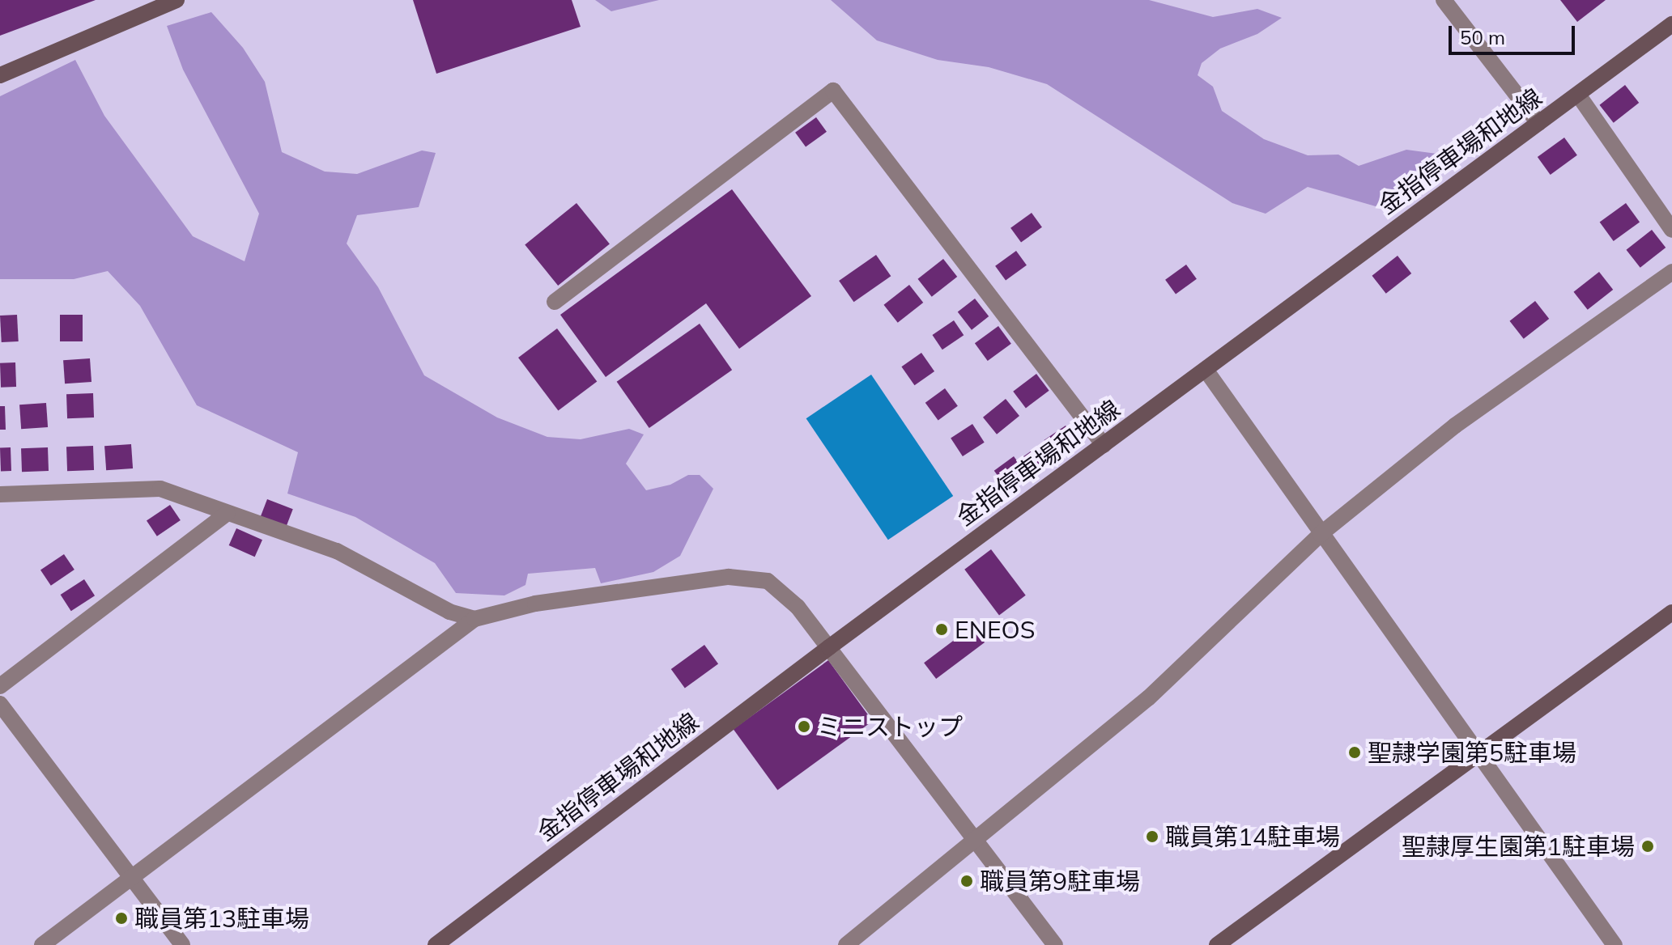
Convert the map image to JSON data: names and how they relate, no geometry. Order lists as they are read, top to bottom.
{
  "streets": {
    "main road": ["金指停車場和地線"]
  },
  "places": [
    "ENEOS",
    "ミニストップ",
    "聖隷学園第5駐車場",
    "職員第14駐車場",
    "聖隷厚生園第1駐車場",
    "職員第9駐車場",
    "職員第13駐車場"
  ],
  "scale_bar": "50 m"
}
